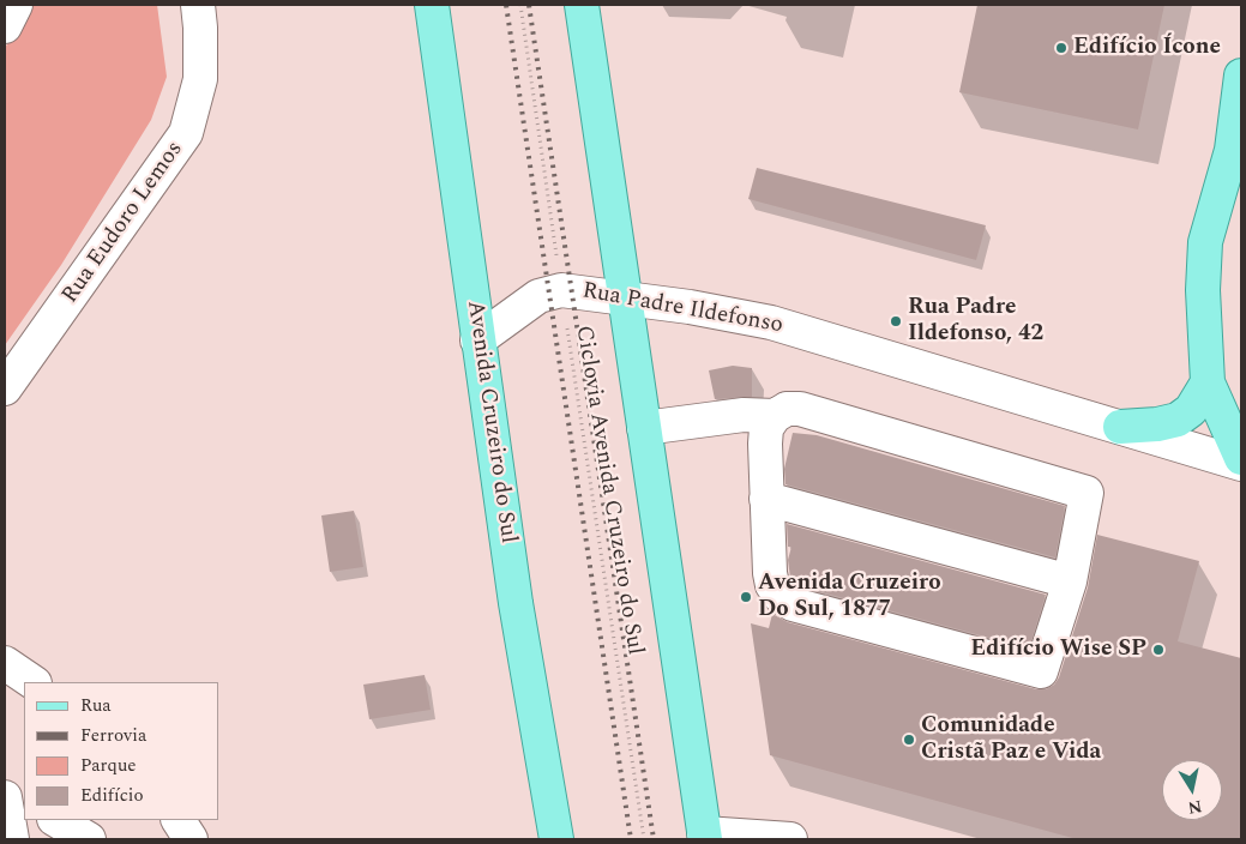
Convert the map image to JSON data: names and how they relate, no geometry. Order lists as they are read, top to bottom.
{
  "streets": {
    "main road": ["Avenida Cruzeiro do Sul"],
    "street": ["Rua Eudoro Lemos", "Rua Padre Ildefonso"],
    "path": ["Ciclovia Avenida Cruzeiro do Sul"]
  },
  "crossings": [
    ["Rua Padre Ildefonso", "Avenida Cruzeiro do Sul"],
    ["Rua Padre Ildefonso", "Ciclovia Avenida Cruzeiro do Sul"]
  ],
  "places": [
    "Edifício Ícone",
    "Rua Padre Ildefonso, 42",
    "Avenida Cruzeiro Do Sul, 1877",
    "Edifício Wise SP",
    "Comunidade Cristã Paz e Vida"
  ],
  "legend": [
    "Rua",
    "Ferrovia",
    "Parque",
    "Edifício"
  ],
  "north": "bottom"
}
